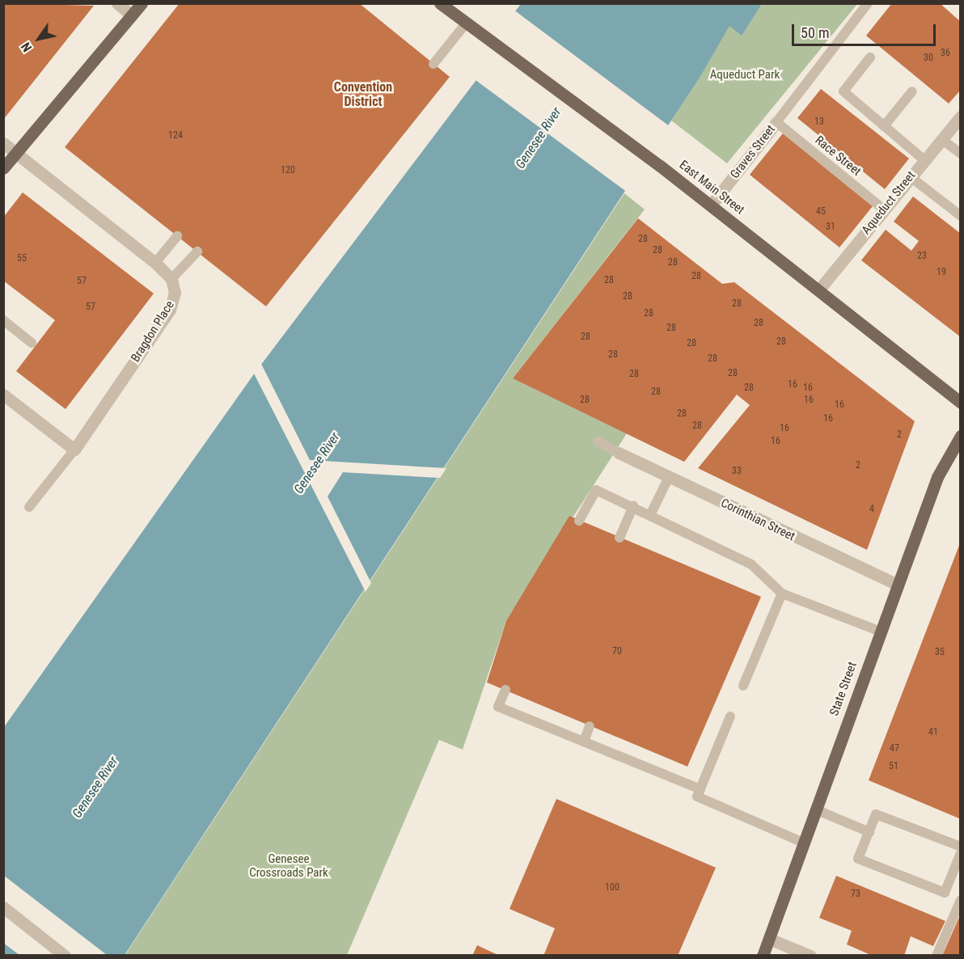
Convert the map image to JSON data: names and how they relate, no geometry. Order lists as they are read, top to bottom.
{
  "streets": {
    "main road": ["East Main Street", "State Street"],
    "street": [
      "Graves Street",
      "Aqueduct Street",
      "Bragdon Place",
      "Corinthian Street"
    ],
    "lane": ["Race Street"]
  },
  "crossings": [
    ["Graves Street", "Race Street"],
    ["Graves Street", "East Main Street"],
    ["Race Street", "Aqueduct Street"],
    ["East Main Street", "Aqueduct Street"],
    ["Corinthian Street", "State Street"]
  ],
  "districts": ["Convention District"],
  "water": ["Genesee River"],
  "parks": ["Aqueduct Park", "Genesee Crossroads Park"],
  "house_numbers": [
    "36",
    "30",
    "13",
    "124",
    "120",
    "45",
    "31",
    "28",
    "28",
    "23",
    "55",
    "28",
    "19",
    "28",
    "28",
    "57",
    "28",
    "28",
    "57",
    "28",
    "28",
    "28",
    "28",
    "28",
    "28",
    "28",
    "28",
    "28",
    "28",
    "16",
    "28",
    "16",
    "28",
    "28",
    "16",
    "16",
    "28",
    "16",
    "28",
    "16",
    "2",
    "16",
    "2",
    "33",
    "4",
    "70",
    "35",
    "41",
    "47",
    "51",
    "100",
    "73"
  ],
  "scale_bar": "50 m",
  "north": "bottom left"
}
